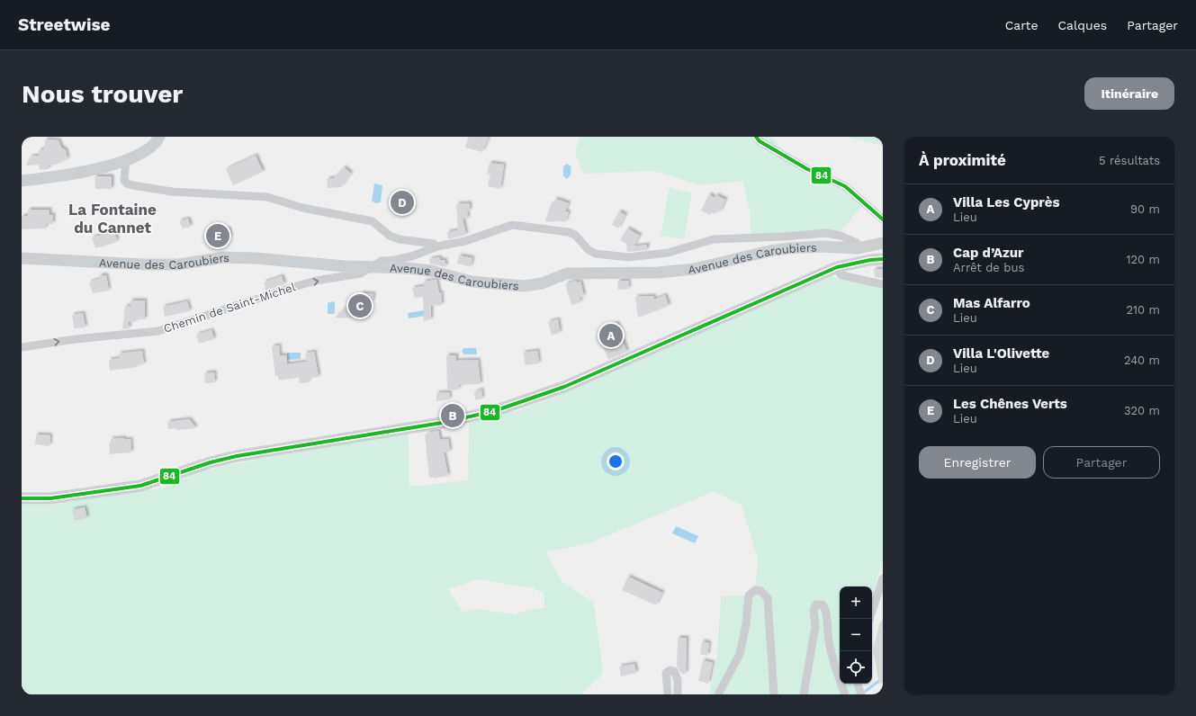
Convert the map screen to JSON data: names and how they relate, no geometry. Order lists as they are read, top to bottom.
{
  "streets": {
    "street": ["Avenue des Caroubiers", "Chemin de Saint-Michel"]
  },
  "crossings": [
    ["Avenue des Caroubiers", "Chemin de Saint-Michel"]
  ],
  "one_way": ["Chemin de Saint-Michel"],
  "districts": ["La Fontaine du Cannet"],
  "lines": ["transit line 84"],
  "page": {
    "header": "Streetwise",
    "nav": ["Carte", "Calques", "Partager"],
    "buttons": [
      "Itinéraire",
      ["Enregistrer", "Partager"]
    ],
    "title": "Nous trouver",
    "heading": ["À proximité", "5 résultats"],
    "list": [
      {
        "mark": "A",
        "name": "Villa Les Cyprès",
        "note": "Lieu",
        "value": "90 m"
      },
      {
        "mark": "B",
        "name": "Cap d’Azur",
        "note": "Arrêt de bus",
        "value": "120 m"
      },
      {
        "mark": "C",
        "name": "Mas Alfarro",
        "note": "Lieu",
        "value": "210 m"
      },
      {
        "mark": "D",
        "name": "Villa L'Olivette",
        "note": "Lieu",
        "value": "240 m"
      },
      {
        "mark": "E",
        "name": "Les Chênes Verts",
        "note": "Lieu",
        "value": "320 m"
      }
    ],
    "pins": [
      "D",
      "E",
      "C",
      "A",
      "B"
    ],
    "map_buttons": ["+", "−"]
  }
}
